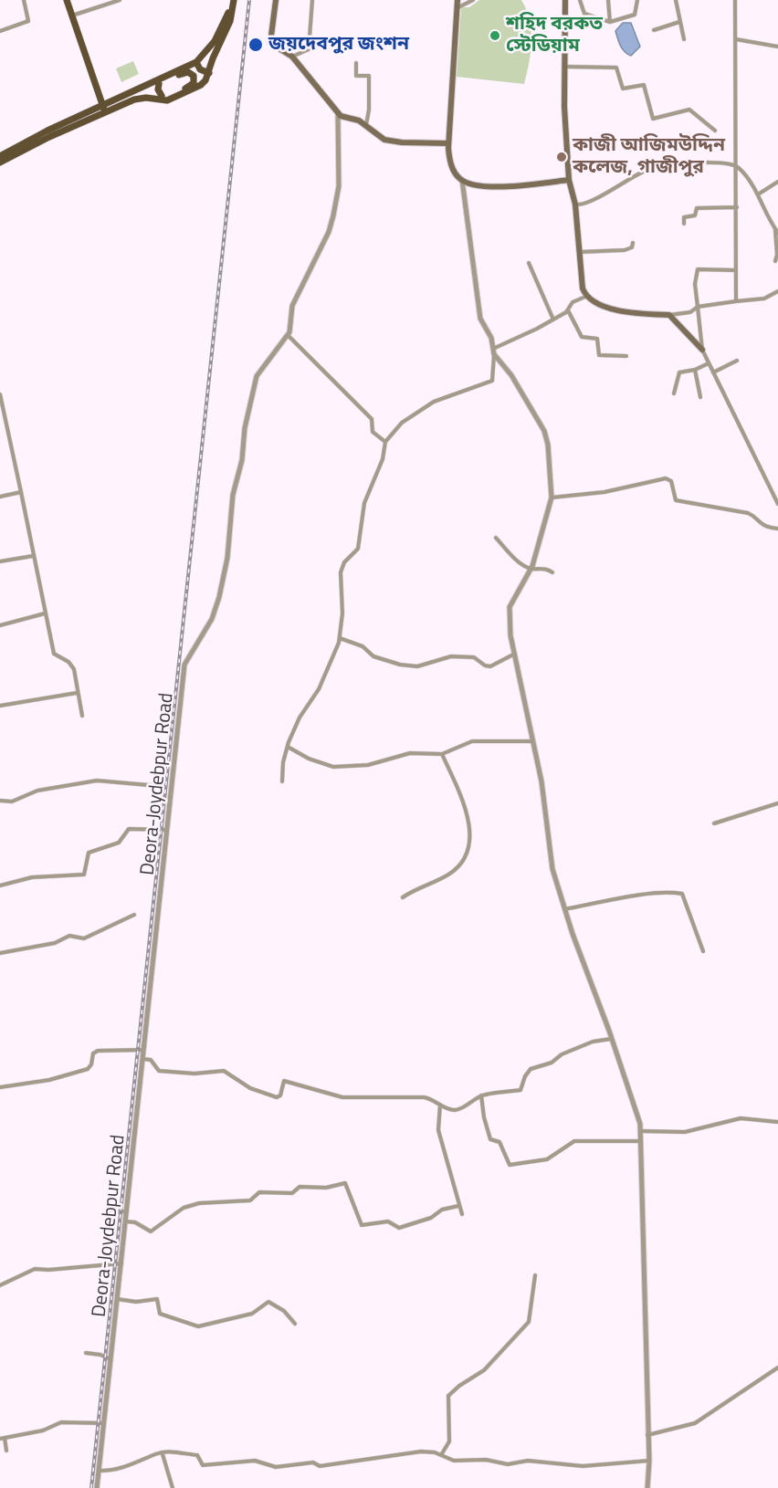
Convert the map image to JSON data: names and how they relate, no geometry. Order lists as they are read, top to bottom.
{
  "streets": {
    "street": ["Deora-Joydebpur Road"]
  },
  "places": ["শহিদ বরকত স্টেডিয়াম", "জয়দেবপুর জংশন", "কাজী আজিমউদ্দিন কলেজ, গাজীপুর"]
}
